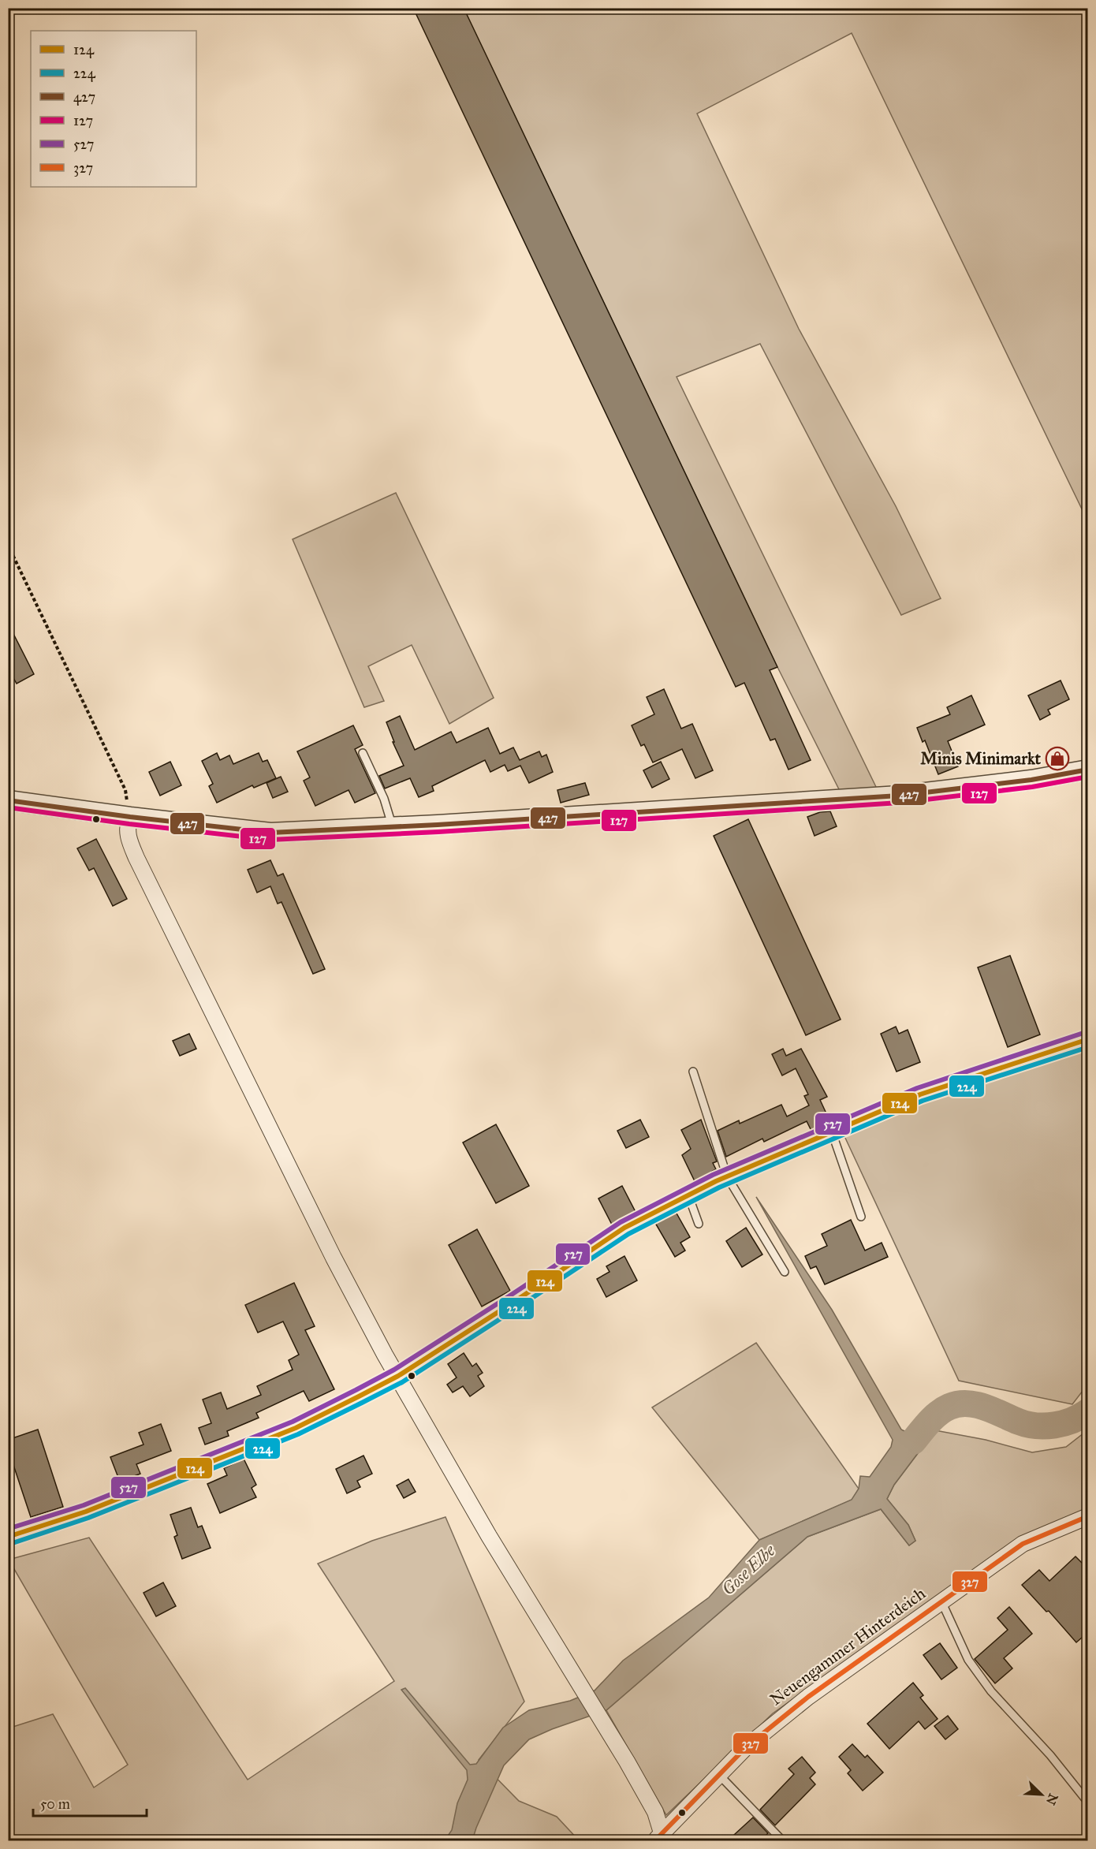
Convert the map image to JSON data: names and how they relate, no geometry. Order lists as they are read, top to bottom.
{
  "streets": {
    "street": ["Neuengammer Hinterdeich"]
  },
  "water": ["Gose Elbe"],
  "places": {
    "shop": ["Minis Minimarkt"]
  },
  "lines": [
    "transit line 427",
    "transit line 127",
    "transit line 527",
    "transit line 124",
    "transit line 224",
    "transit line 327"
  ],
  "legend": [
    "124",
    "224",
    "427",
    "127",
    "527",
    "327"
  ],
  "scale_bar": "50 m",
  "north": "bottom right"
}
